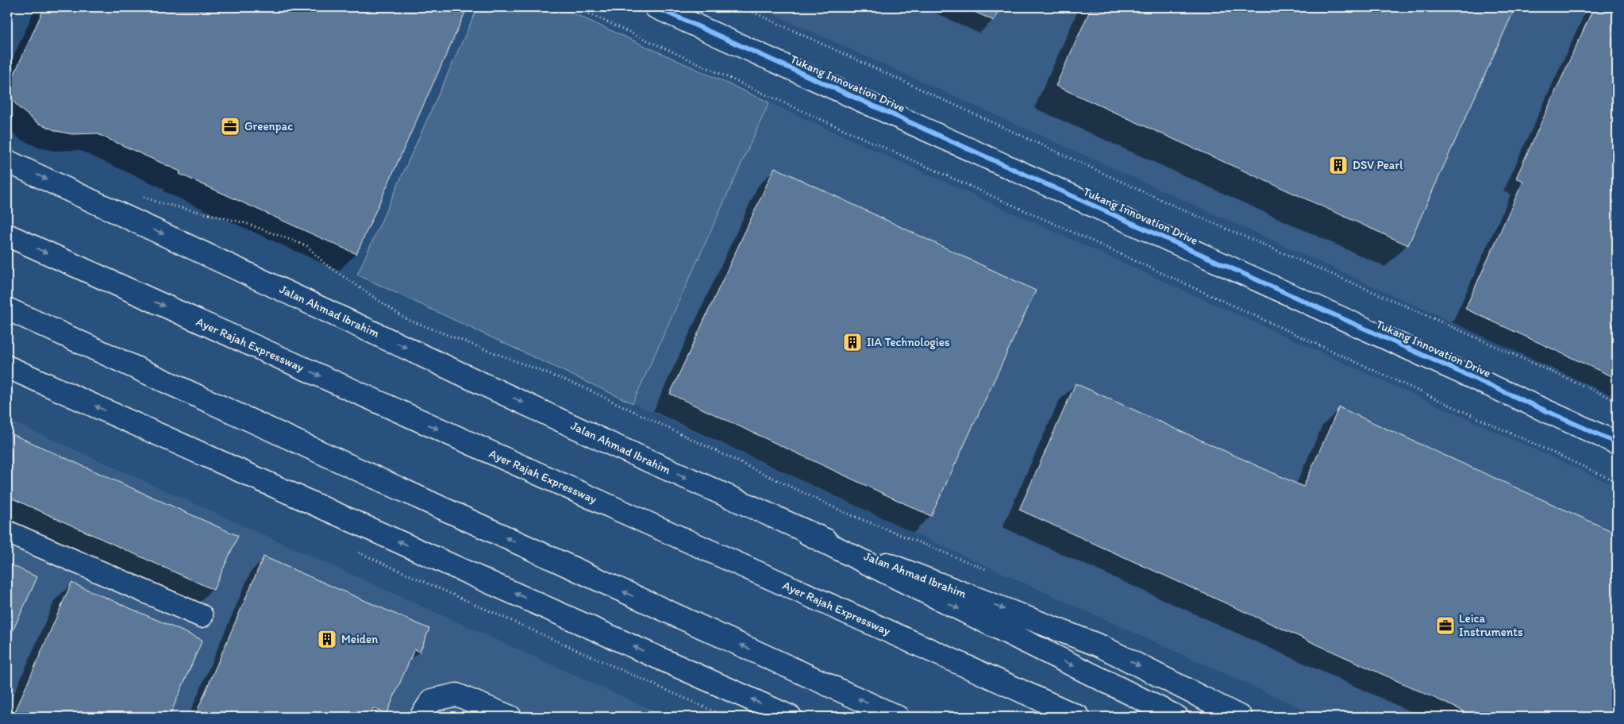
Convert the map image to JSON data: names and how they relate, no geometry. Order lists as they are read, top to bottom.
{
  "streets": {
    "main road": ["Tukang Innovation Drive", "Jalan Ahmad Ibrahim", "Ayer Rajah Expressway"]
  },
  "places": {
    "office": ["Greenpac", "Leica Instruments"],
    "building": ["DSV Pearl", "IIA Technologies", "Meiden"]
  }
}
